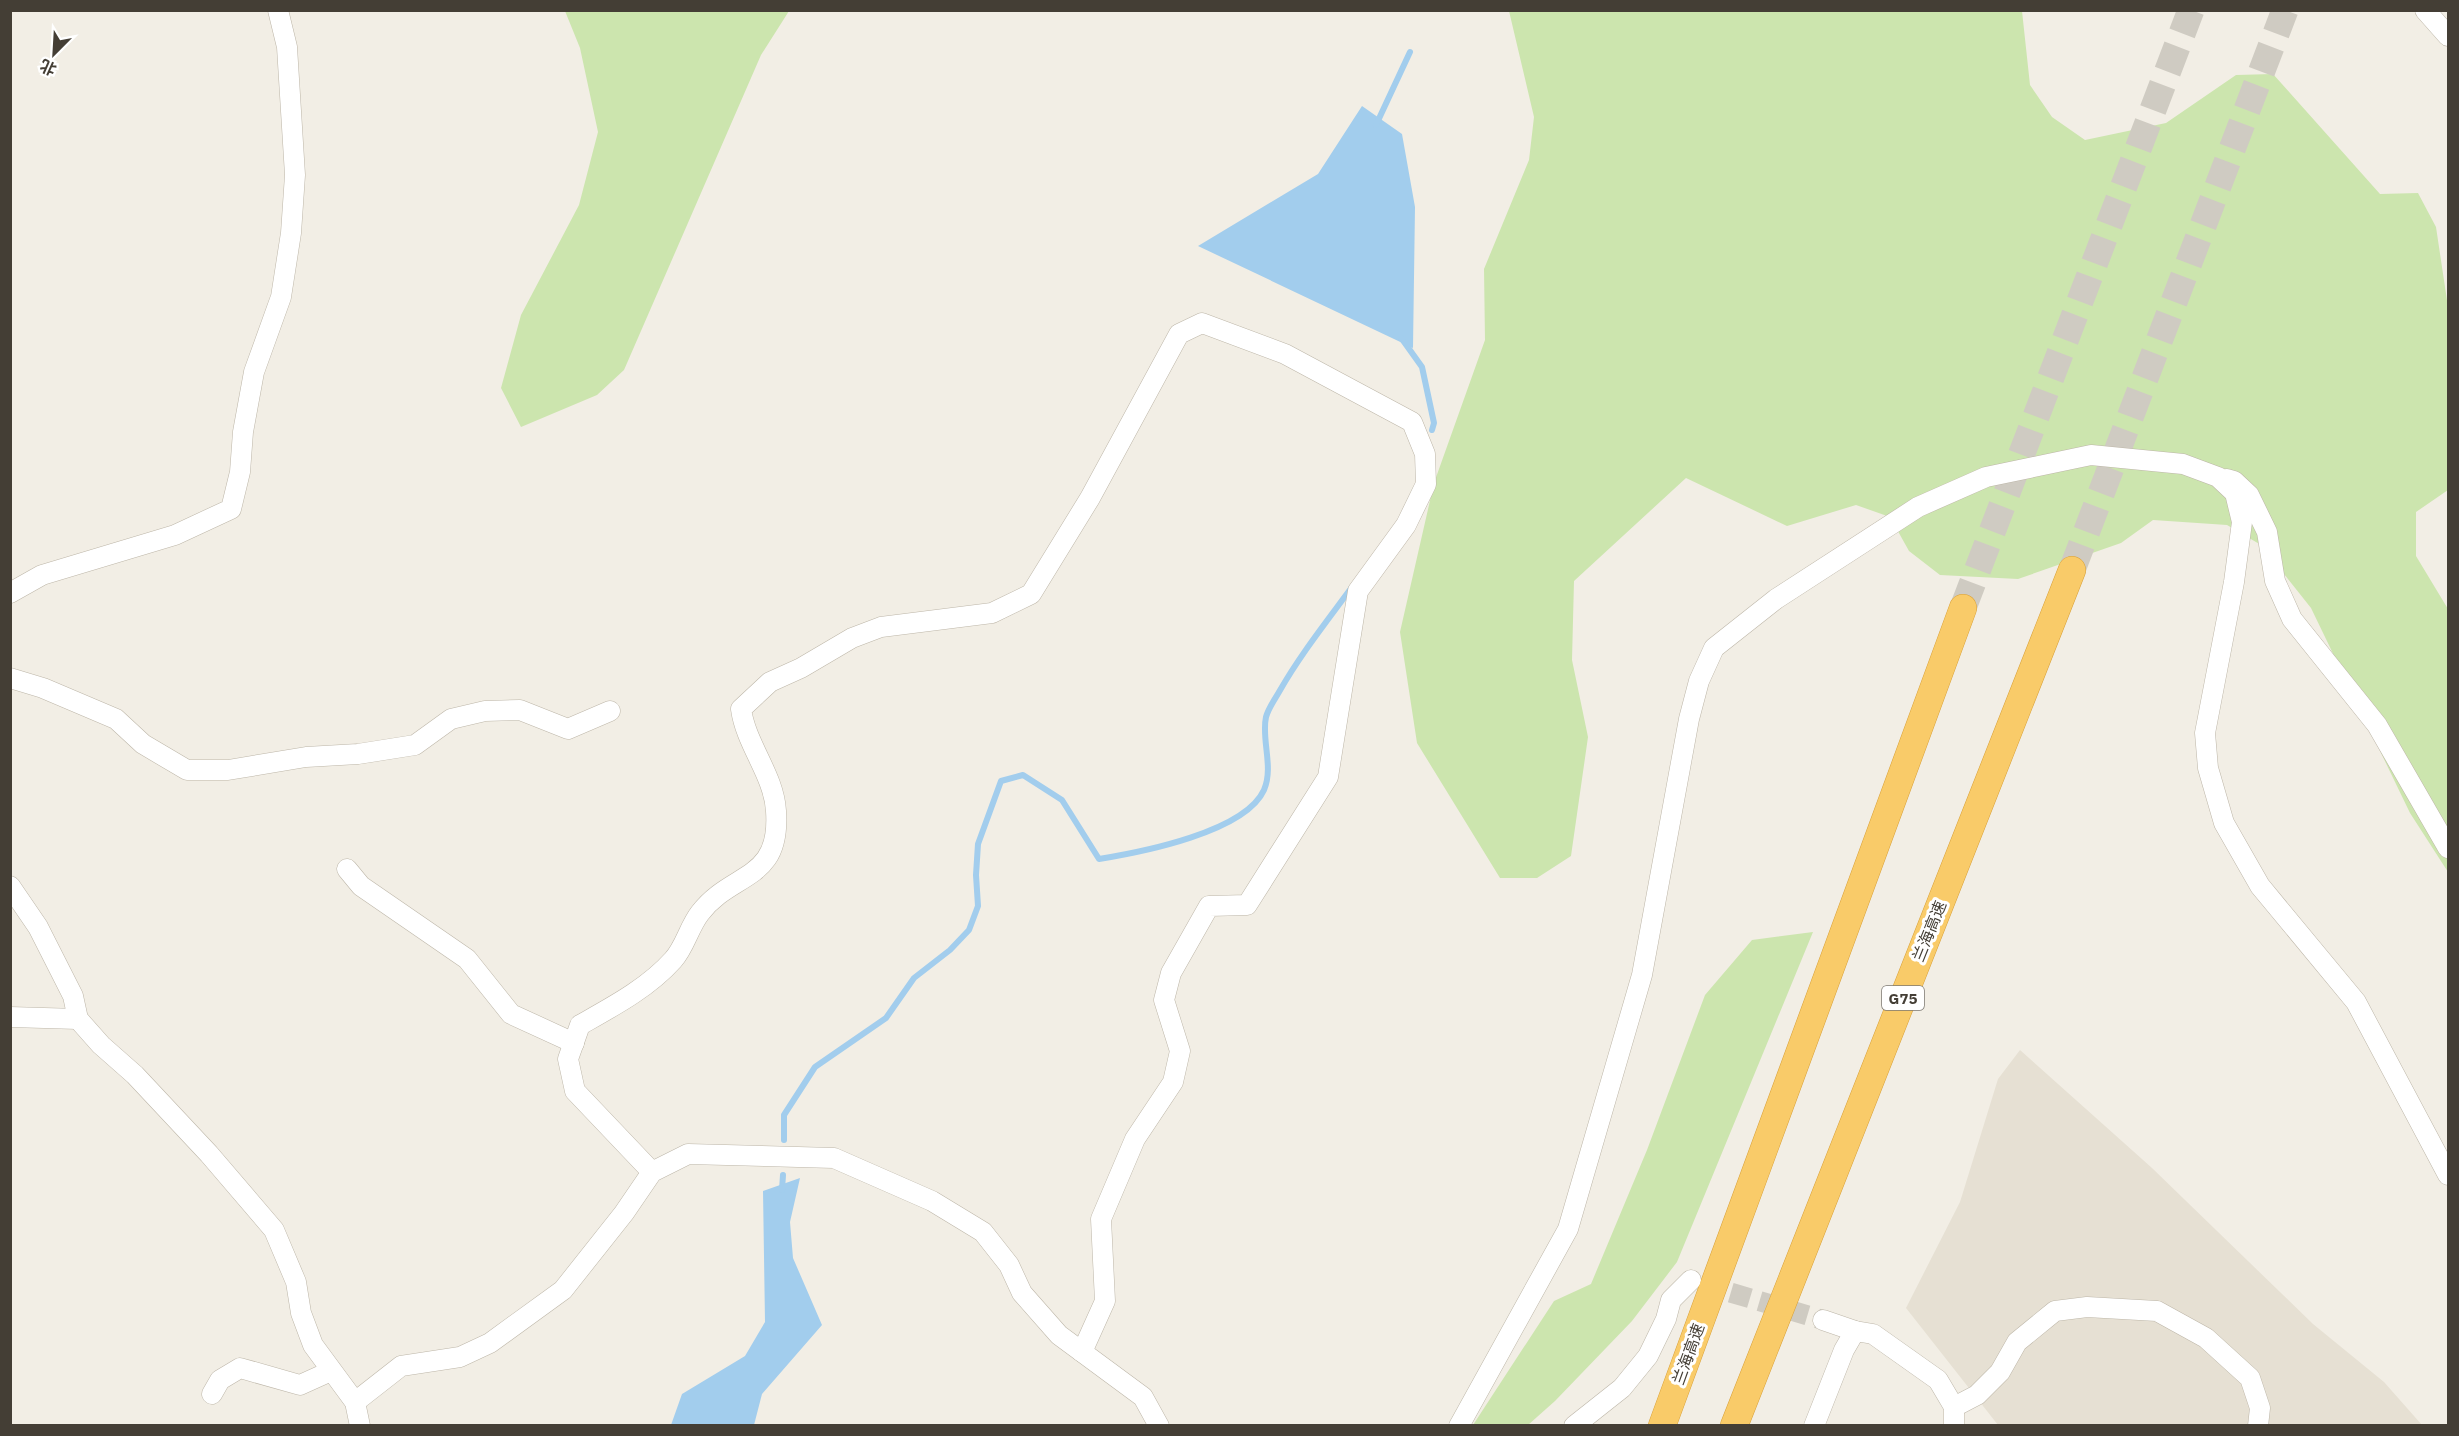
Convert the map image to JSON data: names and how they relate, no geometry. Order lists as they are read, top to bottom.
{
  "streets": {
    "highway": ["兰海高速", "G75"]
  },
  "north": "bottom left"
}
